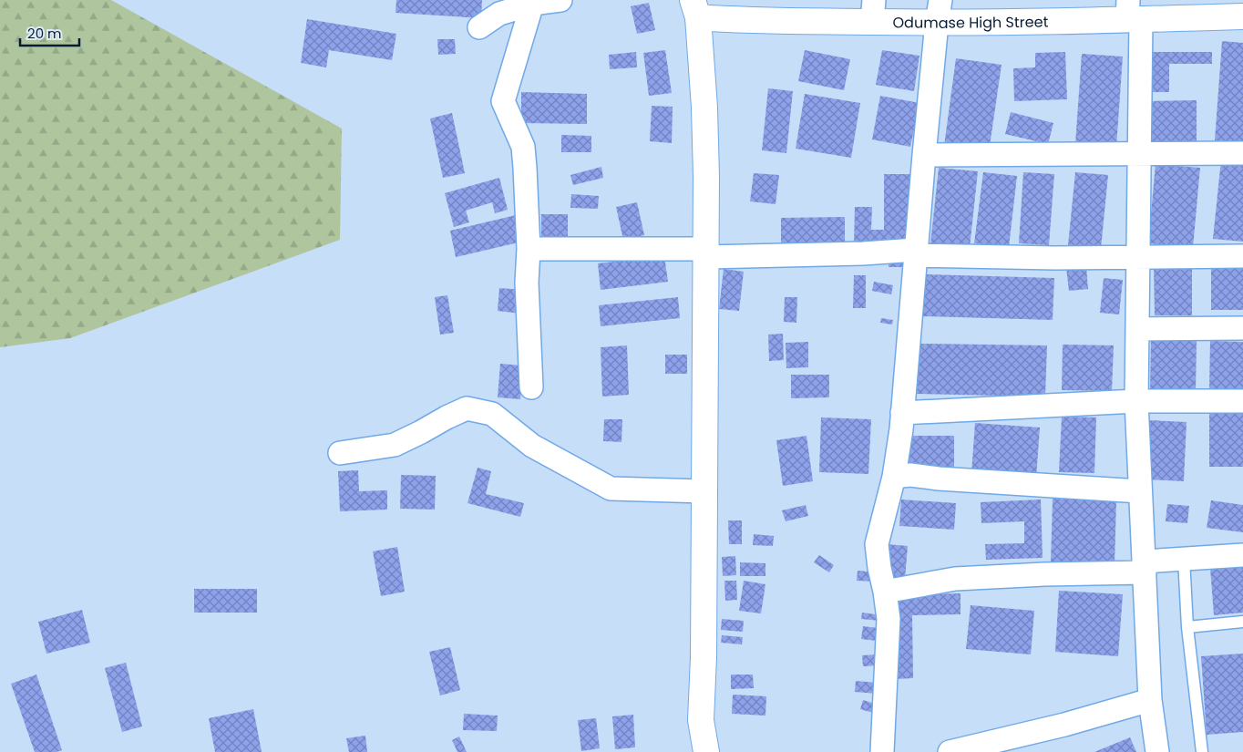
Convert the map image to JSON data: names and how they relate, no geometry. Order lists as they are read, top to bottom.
{
  "streets": {
    "street": ["Odumase High Street"]
  },
  "scale_bar": "20 m"
}
